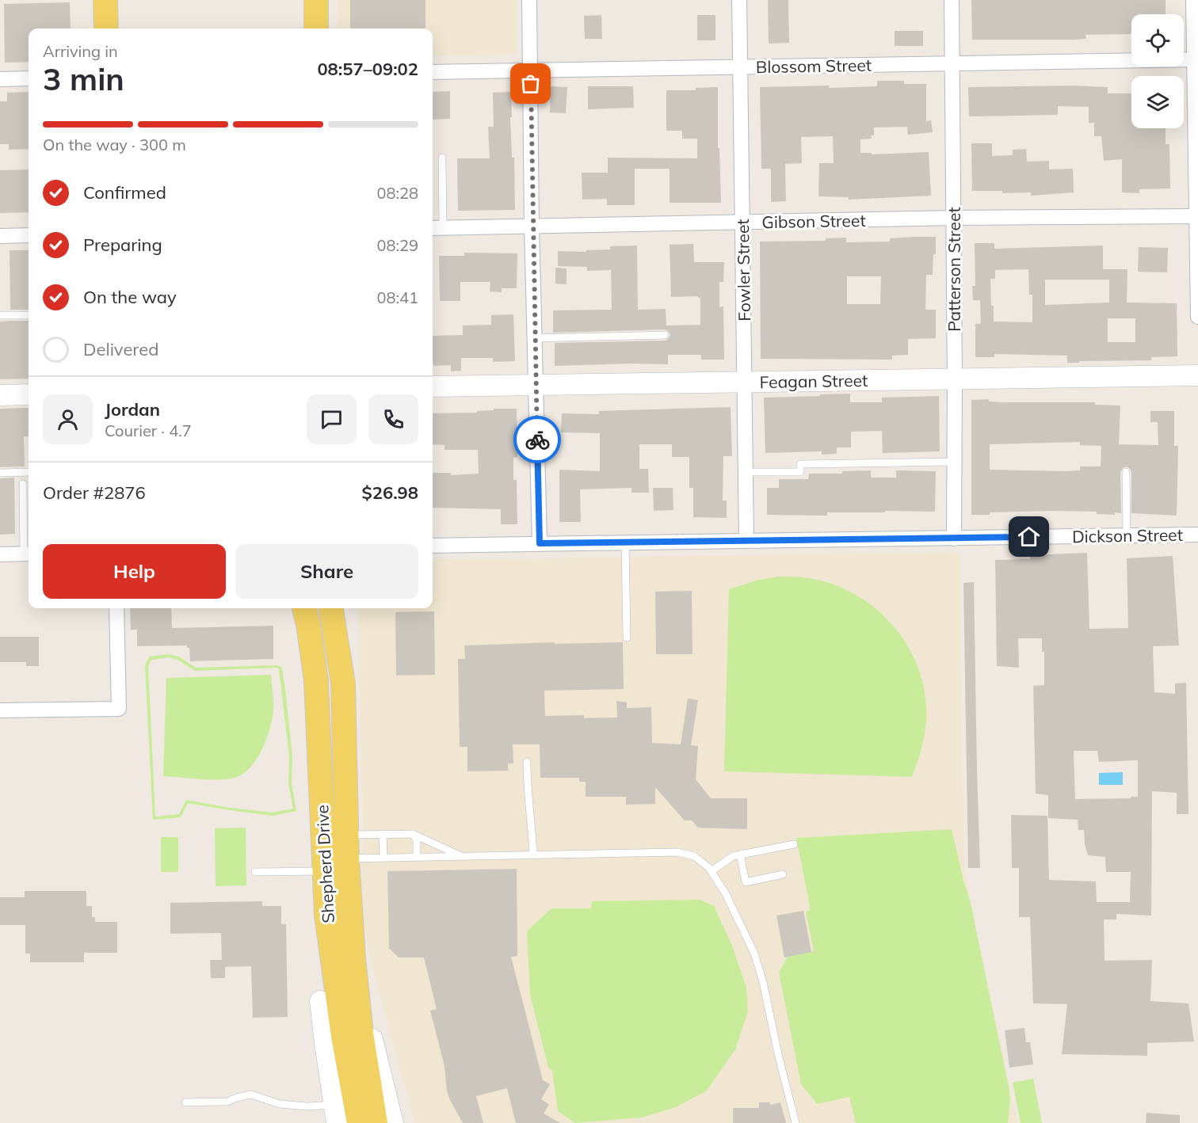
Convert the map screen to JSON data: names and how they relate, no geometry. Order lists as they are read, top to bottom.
{
  "streets": {
    "main road": ["Shepherd Drive"],
    "street": [
      "Blossom Street",
      "Gibson Street",
      "Patterson Street",
      "Fowler Street",
      "Feagan Street",
      "Dickson Street"
    ]
  },
  "crossings": [
    ["Blossom Street", "Patterson Street"],
    ["Blossom Street", "Fowler Street"],
    ["Gibson Street", "Patterson Street"],
    ["Gibson Street", "Fowler Street"],
    ["Patterson Street", "Feagan Street"],
    ["Patterson Street", "Dickson Street"],
    ["Fowler Street", "Feagan Street"],
    ["Fowler Street", "Dickson Street"]
  ],
  "page": {
    "heading": ["3 min", "Arriving in", "08:57–09:02"],
    "panel": [
      "Jordan",
      "Courier · 4.7",
      "Order #2876",
      "$26.98"
    ],
    "bar": "On the way · 300 m",
    "list": [
      ["Confirmed", "08:28"],
      ["Preparing", "08:29"],
      ["On the way", "08:41"],
      "Delivered"
    ],
    "buttons": ["Help", "Share"]
  }
}
